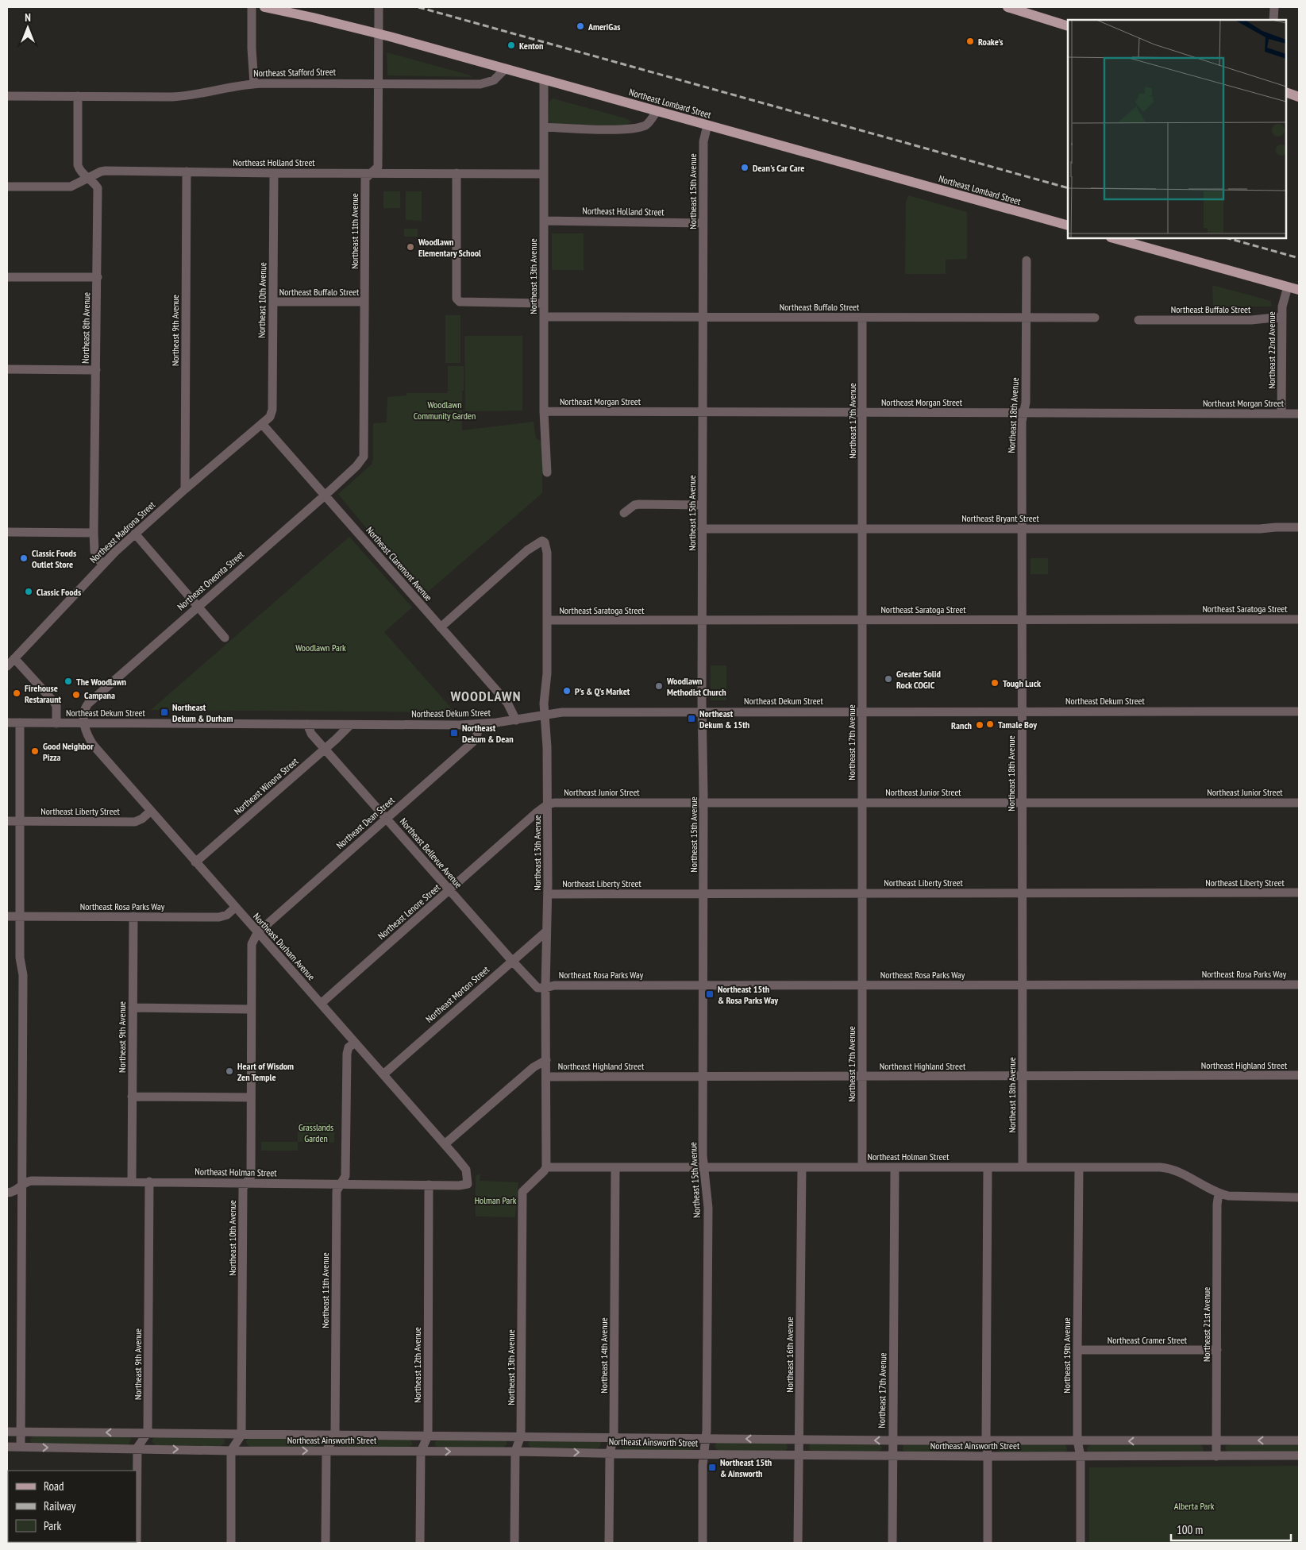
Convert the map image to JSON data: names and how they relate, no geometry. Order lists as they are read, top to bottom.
{
  "streets": {
    "main road": ["Northeast Lombard Street"],
    "street": [
      "Northeast Stafford Street",
      "Northeast Holland Street",
      "Northeast 15th Avenue",
      "Northeast 11th Avenue",
      "Northeast 13th Avenue",
      "Northeast Buffalo Street",
      "Northeast 10th Avenue",
      "Northeast 8th Avenue",
      "Northeast 9th Avenue",
      "Northeast 22nd Avenue",
      "Northeast Morgan Street",
      "Northeast 18th Avenue",
      "Northeast 17th Avenue",
      "Northeast Bryant Street",
      "Northeast Madrona Street",
      "Northeast Claremont Avenue",
      "Northeast Oneonta Street",
      "Northeast Saratoga Street",
      "Northeast Dekum Street",
      "Northeast Winona Street",
      "Northeast Junior Street",
      "Northeast Liberty Street",
      "Northeast Dean Street",
      "Northeast Bellevue Avenue",
      "Northeast Rosa Parks Way",
      "Northeast Lenore Street",
      "Northeast Durham Avenue",
      "Northeast Morton Street",
      "Northeast Highland Street",
      "Northeast Holman Street",
      "Northeast 21st Avenue",
      "Northeast Cramer Street",
      "Northeast 16th Avenue",
      "Northeast 14th Avenue",
      "Northeast 19th Avenue",
      "Northeast 12th Avenue",
      "Northeast Ainsworth Street"
    ]
  },
  "crossings": [
    ["Northeast Stafford Street", "Northeast Lombard Street"],
    ["Northeast Stafford Street", "Northeast 11th Avenue"],
    ["Northeast Stafford Street", "Northeast 8th Avenue"],
    ["Northeast Lombard Street", "Northeast 15th Avenue"],
    ["Northeast Lombard Street", "Northeast 11th Avenue"],
    ["Northeast Lombard Street", "Northeast 13th Avenue"],
    ["Northeast Holland Street", "Northeast 15th Avenue"],
    ["Northeast Holland Street", "Northeast 11th Avenue"],
    ["Northeast Holland Street", "Northeast 13th Avenue"],
    ["Northeast Holland Street", "Northeast 10th Avenue"],
    ["Northeast Holland Street", "Northeast 8th Avenue"],
    ["Northeast Holland Street", "Northeast 9th Avenue"],
    ["Northeast 15th Avenue", "Northeast Buffalo Street"],
    ["Northeast 15th Avenue", "Northeast Morgan Street"],
    ["Northeast 15th Avenue", "Northeast Bryant Street"],
    ["Northeast 15th Avenue", "Northeast Saratoga Street"],
    ["Northeast 15th Avenue", "Northeast Dekum Street"],
    ["Northeast 15th Avenue", "Northeast Junior Street"],
    ["Northeast 15th Avenue", "Northeast Liberty Street"],
    ["Northeast 15th Avenue", "Northeast Rosa Parks Way"],
    ["Northeast 15th Avenue", "Northeast Highland Street"],
    ["Northeast 15th Avenue", "Northeast Holman Street"],
    ["Northeast 15th Avenue", "Northeast Ainsworth Street"],
    ["Northeast 11th Avenue", "Northeast Buffalo Street"],
    ["Northeast 11th Avenue", "Northeast Oneonta Street"],
    ["Northeast 11th Avenue", "Northeast Durham Avenue"],
    ["Northeast 11th Avenue", "Northeast Holman Street"],
    ["Northeast 11th Avenue", "Northeast Ainsworth Street"],
    ["Northeast 13th Avenue", "Northeast Buffalo Street"],
    ["Northeast 13th Avenue", "Northeast Morgan Street"],
    ["Northeast 13th Avenue", "Northeast Claremont Avenue"],
    ["Northeast 13th Avenue", "Northeast Saratoga Street"],
    ["Northeast 13th Avenue", "Northeast Dekum Street"],
    ["Northeast 13th Avenue", "Northeast Junior Street"],
    ["Northeast 13th Avenue", "Northeast Liberty Street"],
    ["Northeast 13th Avenue", "Northeast Bellevue Avenue"],
    ["Northeast 13th Avenue", "Northeast Rosa Parks Way"],
    ["Northeast 13th Avenue", "Northeast Lenore Street"],
    ["Northeast 13th Avenue", "Northeast Morton Street"],
    ["Northeast 13th Avenue", "Northeast Highland Street"],
    ["Northeast 13th Avenue", "Northeast Holman Street"],
    ["Northeast 13th Avenue", "Northeast Ainsworth Street"],
    ["Northeast Buffalo Street", "Northeast 10th Avenue"],
    ["Northeast Buffalo Street", "Northeast 22nd Avenue"],
    ["Northeast Buffalo Street", "Northeast 18th Avenue"],
    ["Northeast Buffalo Street", "Northeast 17th Avenue"],
    ["Northeast 10th Avenue", "Northeast Madrona Street"],
    ["Northeast 10th Avenue", "Northeast Claremont Avenue"],
    ["Northeast 10th Avenue", "Northeast Dean Street"],
    ["Northeast 10th Avenue", "Northeast Durham Avenue"],
    ["Northeast 10th Avenue", "Northeast Holman Street"],
    ["Northeast 10th Avenue", "Northeast Ainsworth Street"],
    ["Northeast 8th Avenue", "Northeast Madrona Street"],
    ["Northeast 9th Avenue", "Northeast Madrona Street"],
    ["Northeast 9th Avenue", "Northeast Rosa Parks Way"],
    ["Northeast 9th Avenue", "Northeast Holman Street"],
    ["Northeast 9th Avenue", "Northeast Ainsworth Street"],
    ["Northeast 22nd Avenue", "Northeast Morgan Street"],
    ["Northeast Morgan Street", "Northeast 18th Avenue"],
    ["Northeast Morgan Street", "Northeast 17th Avenue"],
    ["Northeast 18th Avenue", "Northeast Bryant Street"],
    ["Northeast 18th Avenue", "Northeast Saratoga Street"],
    ["Northeast 18th Avenue", "Northeast Dekum Street"],
    ["Northeast 18th Avenue", "Northeast Junior Street"],
    ["Northeast 18th Avenue", "Northeast Liberty Street"],
    ["Northeast 18th Avenue", "Northeast Rosa Parks Way"],
    ["Northeast 18th Avenue", "Northeast Highland Street"],
    ["Northeast 18th Avenue", "Northeast Holman Street"],
    ["Northeast 17th Avenue", "Northeast Bryant Street"],
    ["Northeast 17th Avenue", "Northeast Saratoga Street"],
    ["Northeast 17th Avenue", "Northeast Dekum Street"],
    ["Northeast 17th Avenue", "Northeast Junior Street"],
    ["Northeast 17th Avenue", "Northeast Liberty Street"],
    ["Northeast 17th Avenue", "Northeast Rosa Parks Way"],
    ["Northeast 17th Avenue", "Northeast Highland Street"],
    ["Northeast 17th Avenue", "Northeast Holman Street"],
    ["Northeast 17th Avenue", "Northeast Ainsworth Street"],
    ["Northeast Madrona Street", "Northeast Claremont Avenue"],
    ["Northeast Claremont Avenue", "Northeast Oneonta Street"],
    ["Northeast Claremont Avenue", "Northeast Dekum Street"],
    ["Northeast Oneonta Street", "Northeast Dekum Street"],
    ["Northeast Oneonta Street", "Northeast Durham Avenue"],
    ["Northeast Dekum Street", "Northeast Winona Street"],
    ["Northeast Dekum Street", "Northeast Dean Street"],
    ["Northeast Dekum Street", "Northeast Bellevue Avenue"],
    ["Northeast Dekum Street", "Northeast Durham Avenue"],
    ["Northeast Winona Street", "Northeast Bellevue Avenue"],
    ["Northeast Winona Street", "Northeast Durham Avenue"],
    ["Northeast Junior Street", "Northeast Lenore Street"],
    ["Northeast Liberty Street", "Northeast Durham Avenue"],
    ["Northeast Dean Street", "Northeast Bellevue Avenue"],
    ["Northeast Dean Street", "Northeast Durham Avenue"],
    ["Northeast Bellevue Avenue", "Northeast Rosa Parks Way"],
    ["Northeast Bellevue Avenue", "Northeast Lenore Street"],
    ["Northeast Bellevue Avenue", "Northeast Morton Street"],
    ["Northeast Rosa Parks Way", "Northeast Durham Avenue"],
    ["Northeast Lenore Street", "Northeast Durham Avenue"],
    ["Northeast Durham Avenue", "Northeast Morton Street"],
    ["Northeast Durham Avenue", "Northeast Highland Street"],
    ["Northeast Durham Avenue", "Northeast Holman Street"],
    ["Northeast Holman Street", "Northeast 21st Avenue"],
    ["Northeast Holman Street", "Northeast 16th Avenue"],
    ["Northeast Holman Street", "Northeast 14th Avenue"],
    ["Northeast Holman Street", "Northeast 19th Avenue"],
    ["Northeast Holman Street", "Northeast 12th Avenue"],
    ["Northeast 21st Avenue", "Northeast Cramer Street"],
    ["Northeast 21st Avenue", "Northeast Ainsworth Street"],
    ["Northeast Cramer Street", "Northeast 19th Avenue"],
    ["Northeast 16th Avenue", "Northeast Ainsworth Street"],
    ["Northeast 14th Avenue", "Northeast Ainsworth Street"],
    ["Northeast 19th Avenue", "Northeast Ainsworth Street"],
    ["Northeast 12th Avenue", "Northeast Ainsworth Street"]
  ],
  "districts": ["WOODLAWN"],
  "parks": [
    "Woodlawn Community Garden",
    "Woodlawn Park",
    "Grasslands Garden",
    "Holman Park",
    "Alberta Park"
  ],
  "places": {
    "other": [
      "AmeriGas",
      "Roake's",
      "Kenton",
      "Dean's Car Care",
      "Woodlawn Elementary School",
      "Classic Foods Outlet Store",
      "Classic Foods",
      "Greater Solid Rock COGIC",
      "The Woodlawn",
      "Tough Luck",
      "Woodlawn Methodist Church",
      "P's & Q's Market",
      "Firehouse Restaraunt",
      "Campana",
      "Tamale Boy",
      "Ranch",
      "Good Neighbor Pizza",
      "Heart of Wisdom Zen Temple"
    ],
    "transit": [
      "Northeast Dekum & Durham",
      "Northeast Dekum & 15th",
      "Northeast Dekum & Dean",
      "Northeast 15th & Rosa Parks Way",
      "Northeast 15th & Ainsworth"
    ]
  },
  "legend": ["Road", "Railway", "Park"],
  "scale_bar": "100 m",
  "north": "top"
}
